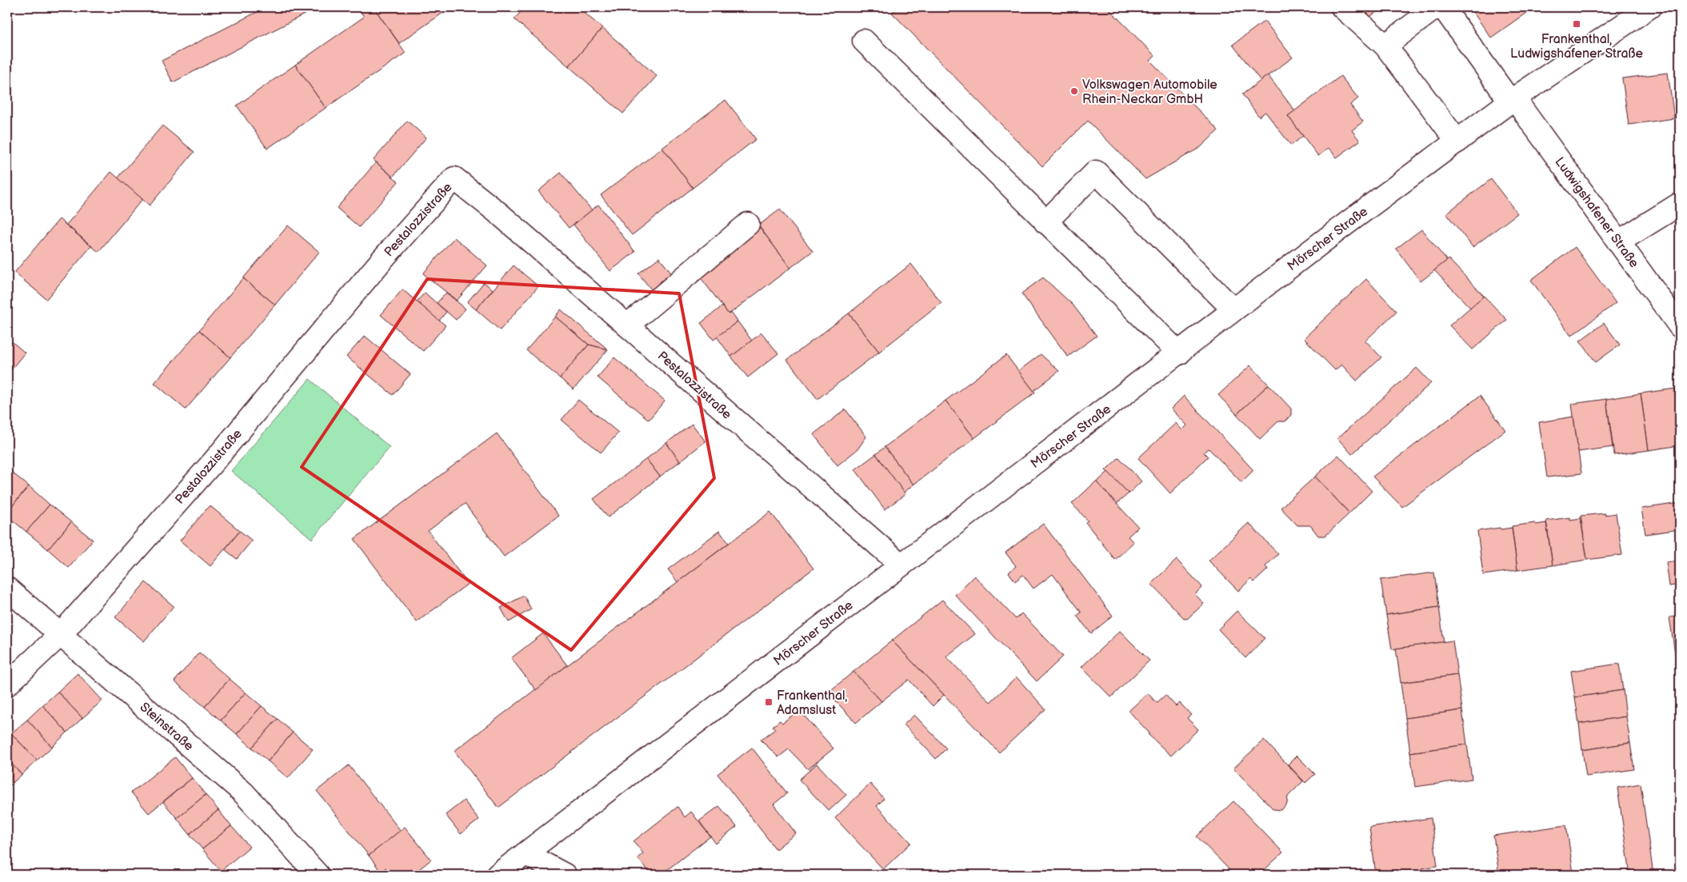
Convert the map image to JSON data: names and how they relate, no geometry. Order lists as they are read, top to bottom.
{
  "streets": {
    "street": [
      "Ludwigshafener Straße",
      "Pestalozzistraße",
      "Mörscher Straße",
      "Steinstraße"
    ]
  },
  "crossings": [
    ["Ludwigshafener Straße", "Mörscher Straße"],
    ["Pestalozzistraße", "Mörscher Straße"],
    ["Pestalozzistraße", "Steinstraße"]
  ],
  "places": {
    "transit": ["Frankenthal, Ludwigshafener Straße", "Frankenthal, Adamslust"],
    "other": ["Volkswagen Automobile Rhein-Neckar GmbH"]
  }
}
